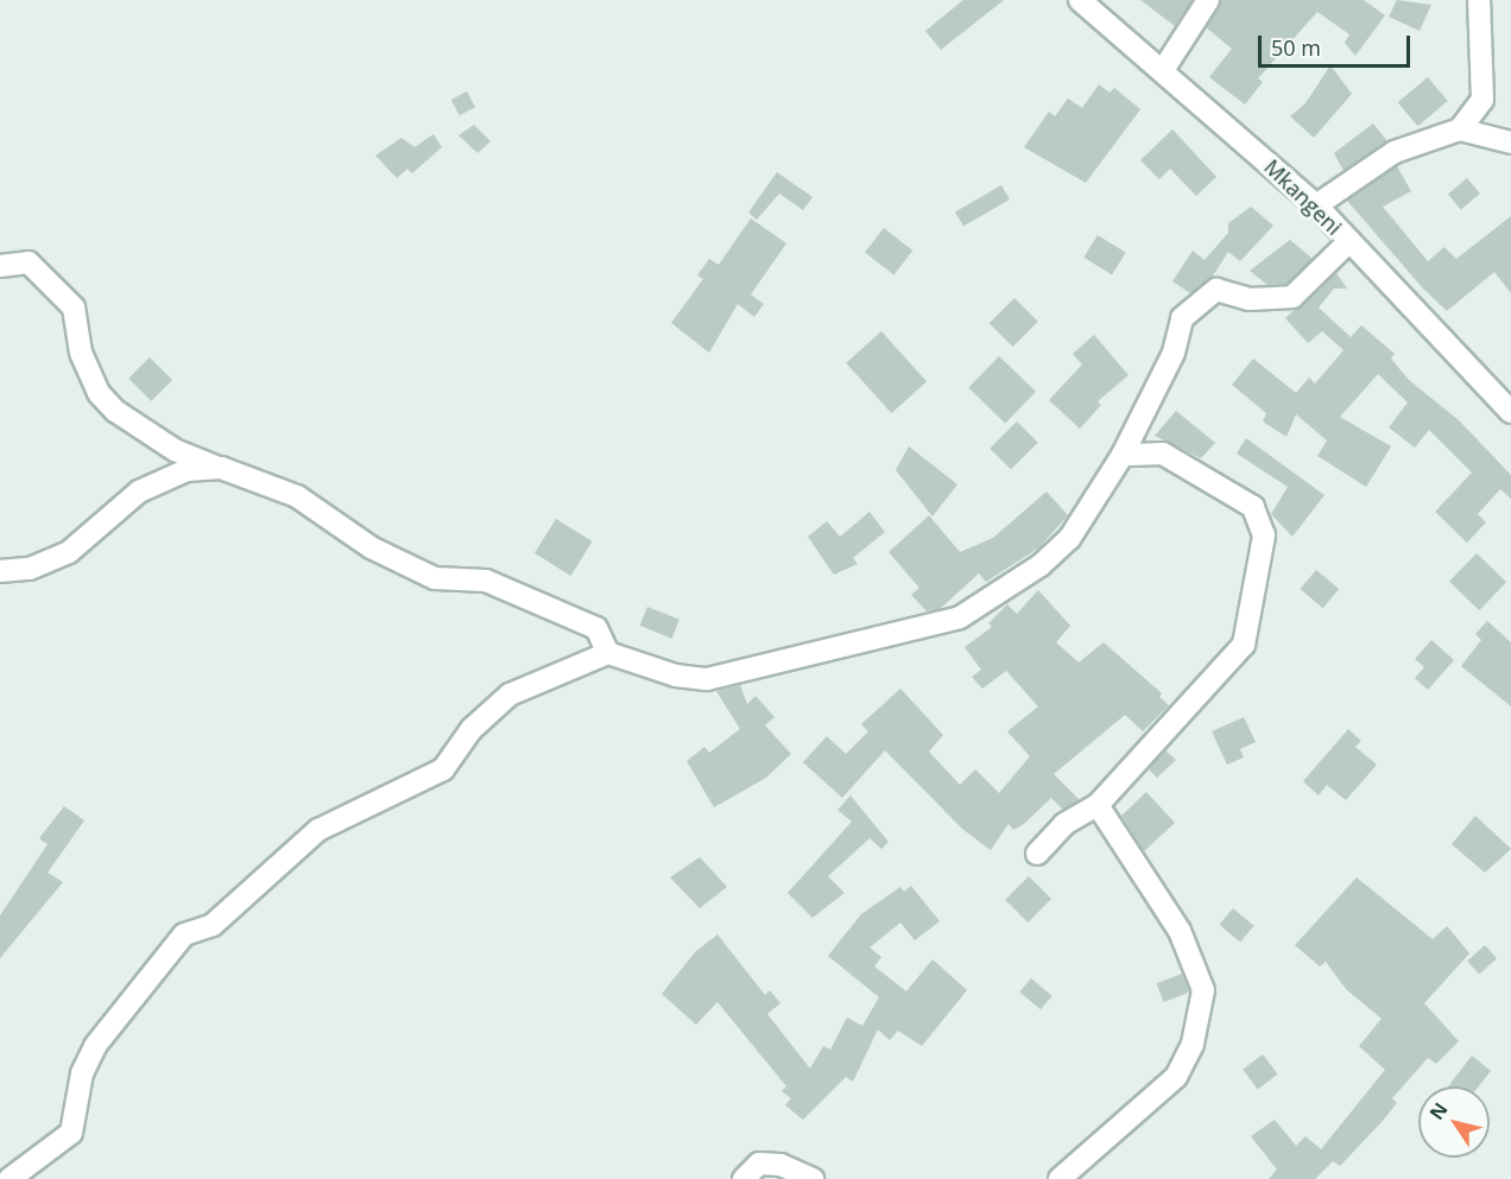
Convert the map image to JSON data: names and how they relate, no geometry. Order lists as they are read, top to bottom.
{
  "streets": {
    "street": ["Mkangeni"]
  },
  "scale_bar": "50 m",
  "north": "top left"
}
